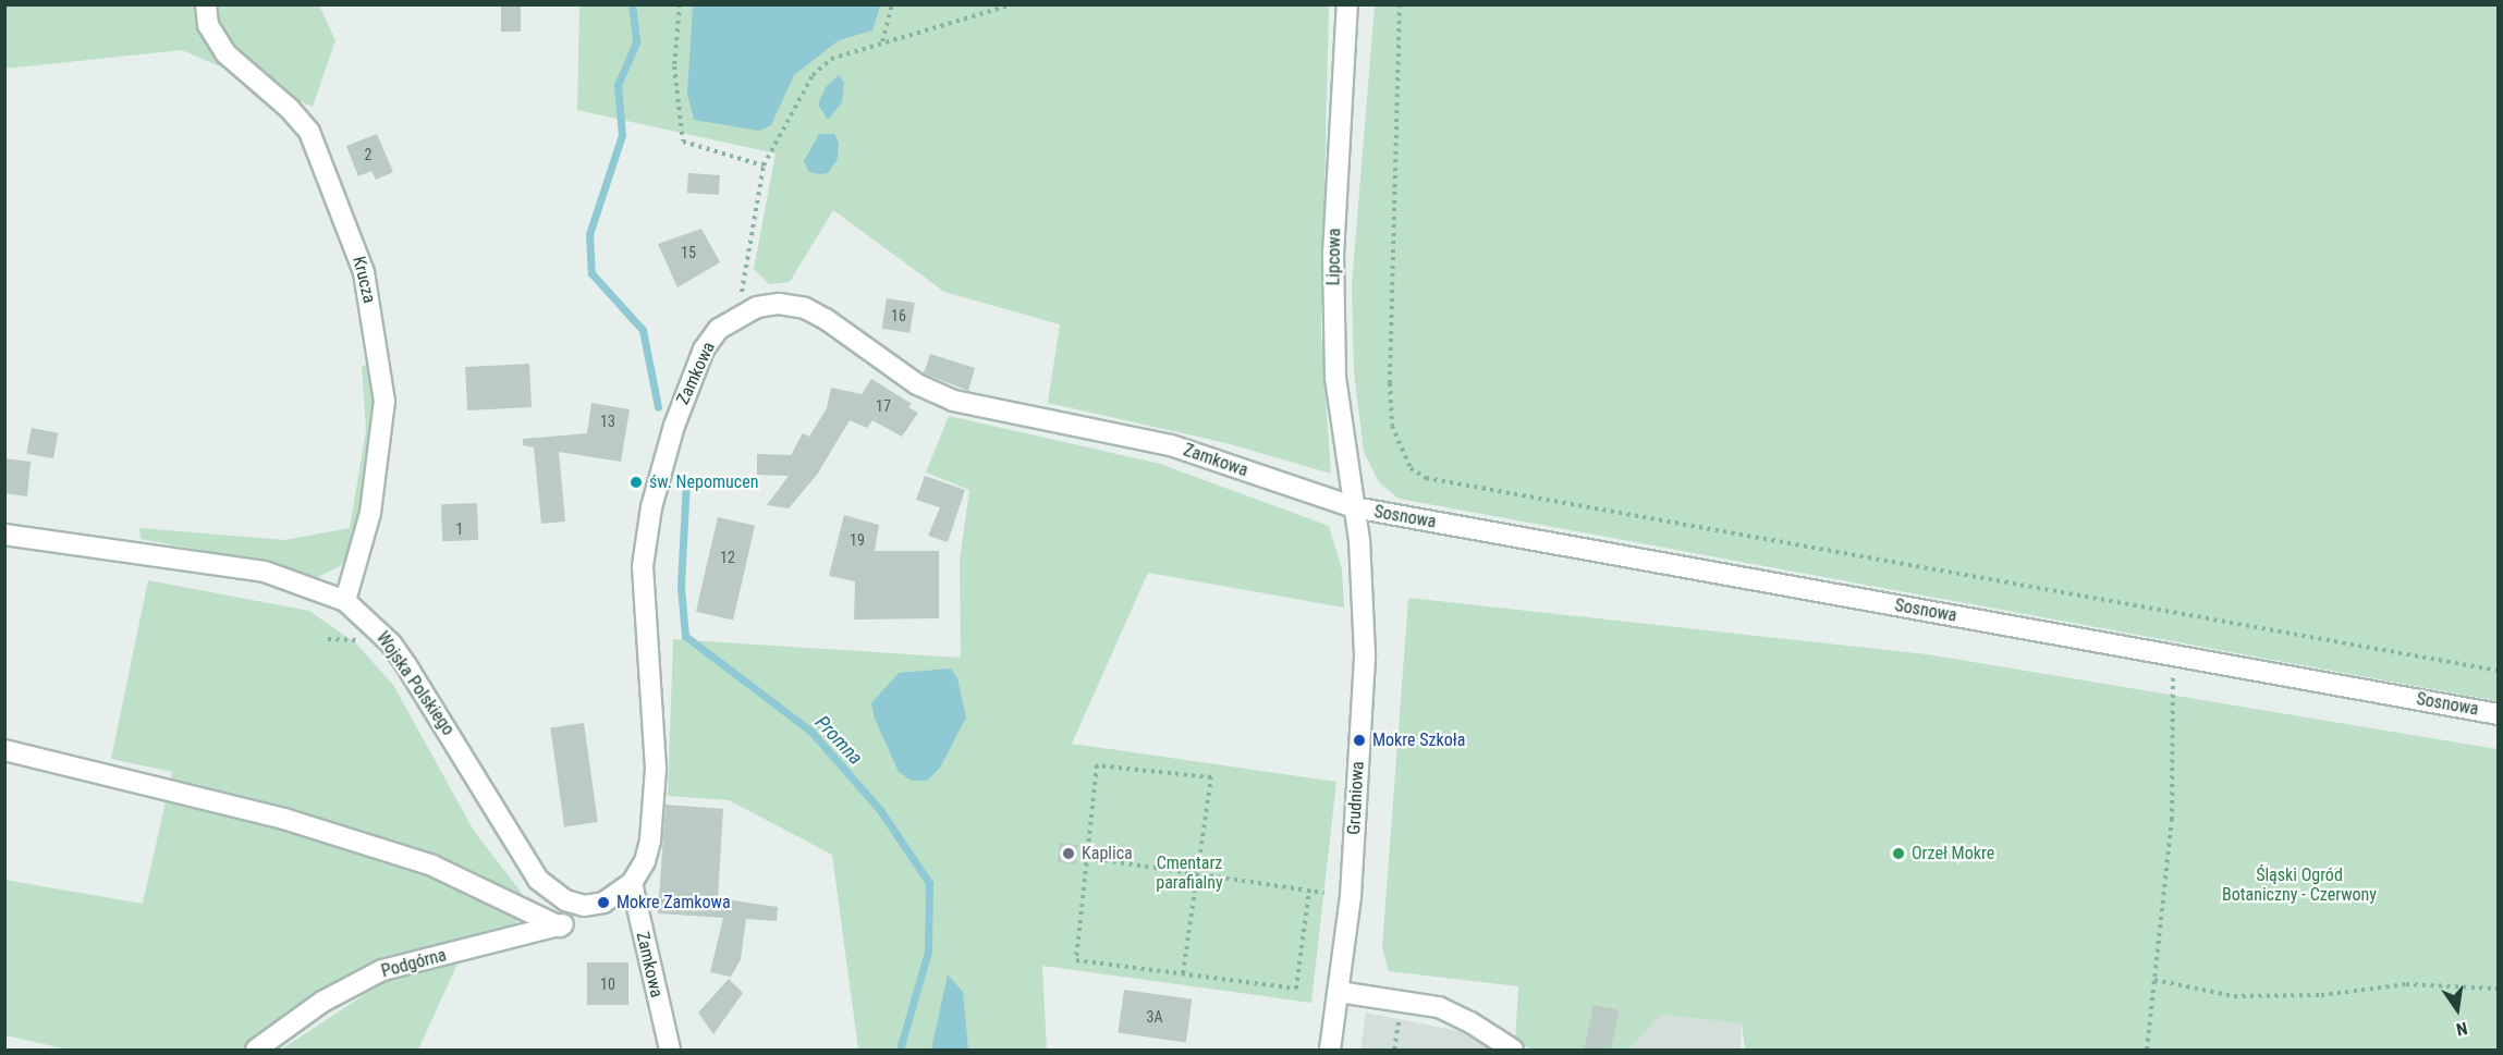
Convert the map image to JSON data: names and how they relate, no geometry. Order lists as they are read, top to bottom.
{
  "streets": {
    "street": [
      "Lipcowa",
      "Krucza",
      "Zamkowa",
      "Sosnowa",
      "Wojska Polskiego",
      "Grudniowa",
      "Podgórna"
    ]
  },
  "crossings": [
    ["Lipcowa", "Zamkowa"],
    ["Lipcowa", "Sosnowa"],
    ["Lipcowa", "Grudniowa"],
    ["Krucza", "Wojska Polskiego"],
    ["Zamkowa", "Sosnowa"],
    ["Zamkowa", "Grudniowa"],
    ["Sosnowa", "Grudniowa"],
    ["Wojska Polskiego", "Podgórna"]
  ],
  "water": ["Promna"],
  "parks": ["Cmentarz parafialny", "Śląski Ogród Botaniczny - Czerwony"],
  "places": [
    "św. Nepomucen",
    "Mokre Szkoła",
    "Kaplica",
    "Orzeł Mokre",
    "Mokre Zamkowa"
  ],
  "house_numbers": [
    "2",
    "15",
    "16",
    "17",
    "13",
    "1",
    "19",
    "12",
    "10",
    "3A"
  ],
  "north": "bottom"
}
